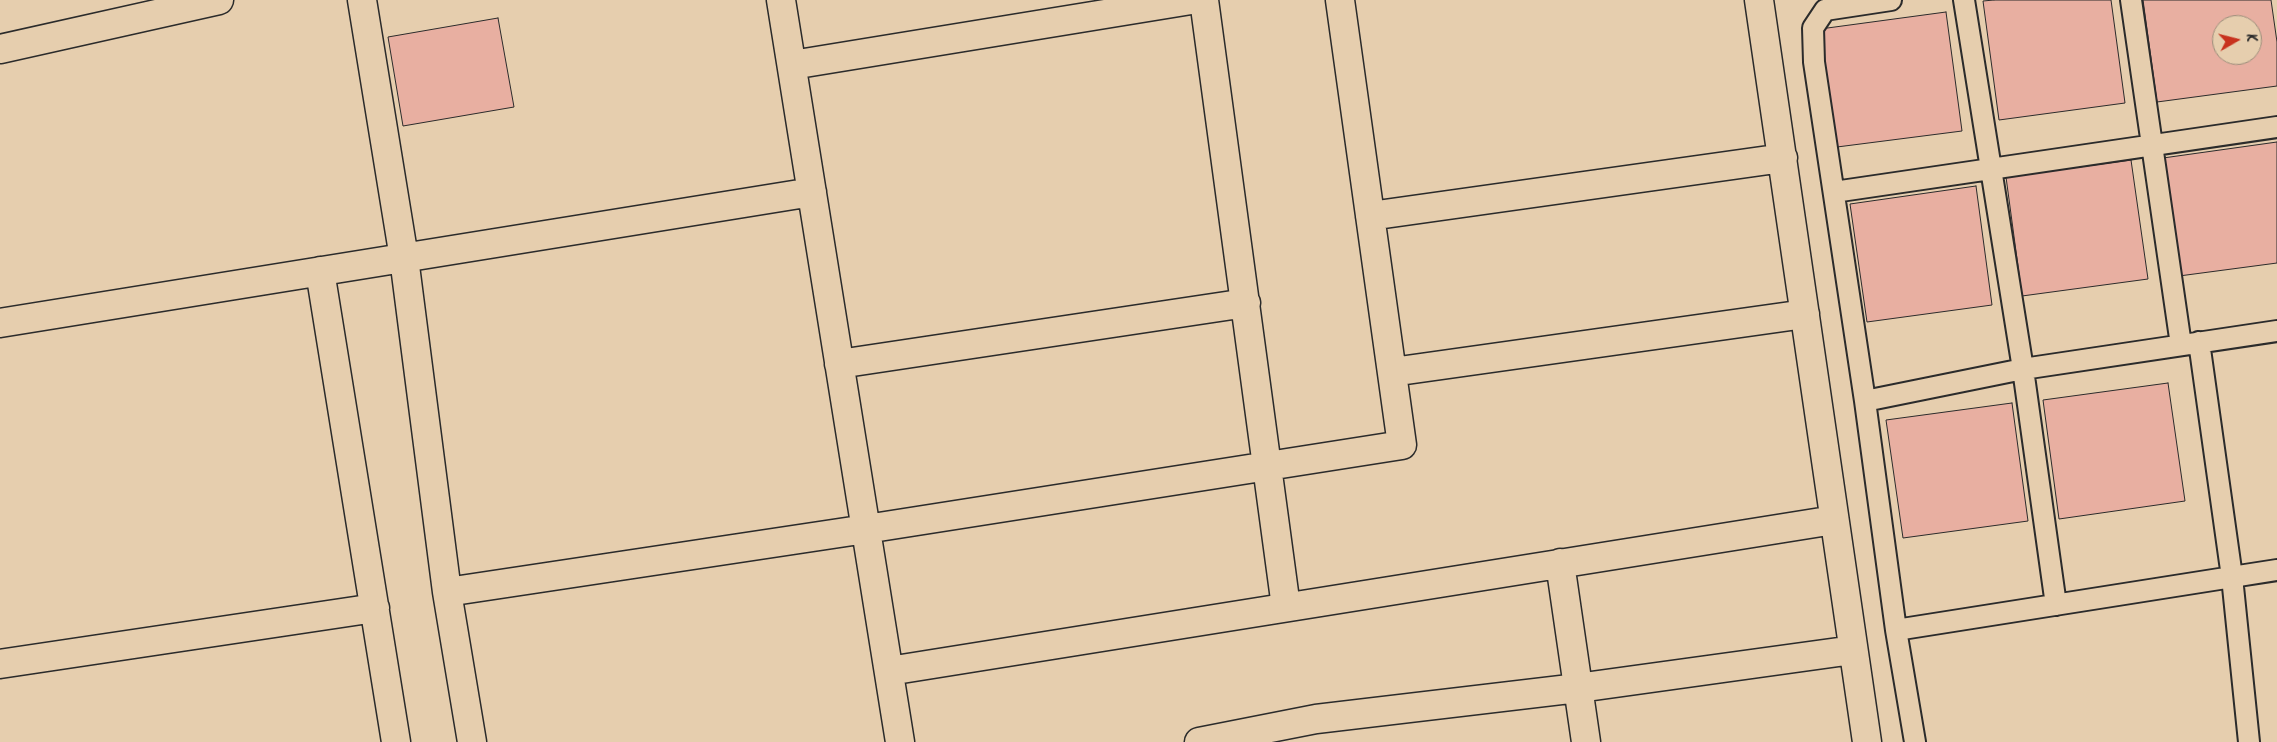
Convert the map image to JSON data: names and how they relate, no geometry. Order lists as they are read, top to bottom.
{
  "north": "right"
}
